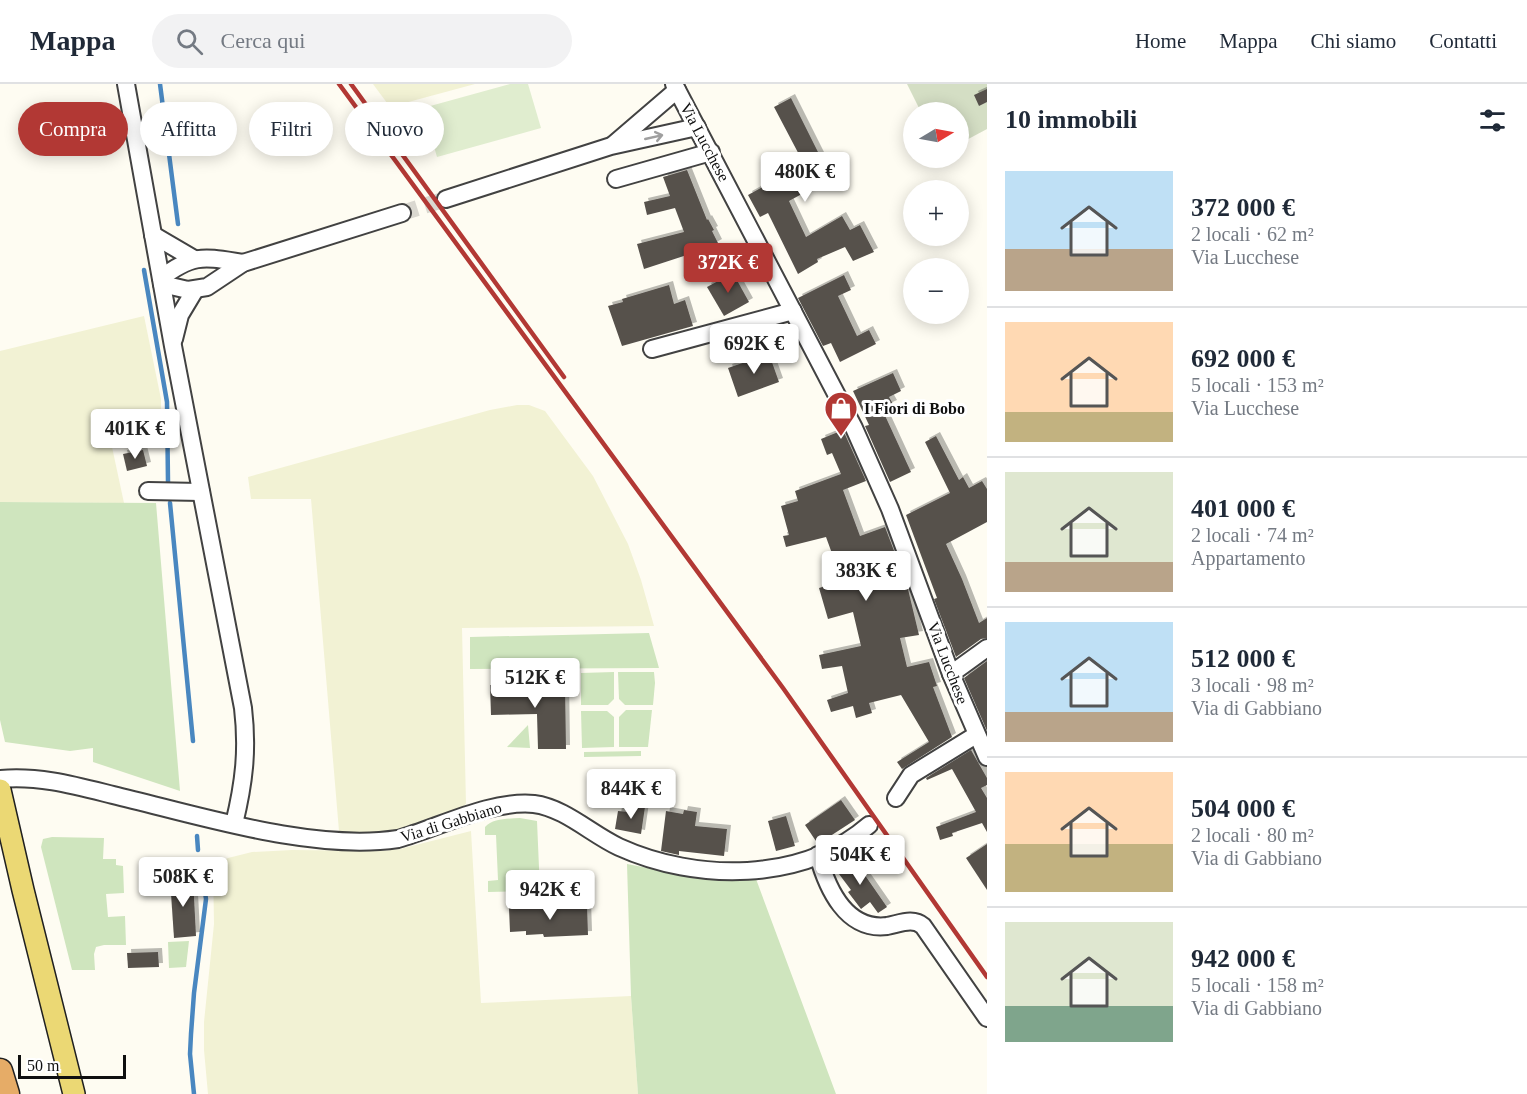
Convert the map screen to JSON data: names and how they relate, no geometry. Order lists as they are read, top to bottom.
{
  "streets": {
    "street": ["Via Lucchese", "Via di Gabbiano"]
  },
  "places": {
    "shop": ["I Fiori di Bobo"]
  },
  "scale_bar": "50 m",
  "north": "right",
  "page": {
    "header": "Mappa",
    "search": "Cerca qui",
    "nav": [
      "Home",
      "Mappa",
      "Chi siamo",
      "Contatti"
    ],
    "heading": "10 immobili",
    "map_buttons": ["+", "−"],
    "chip": [
      "Compra",
      "Affitta",
      "Filtri",
      "Nuovo"
    ],
    "price": [
      "480K €",
      "372K €",
      "692K €",
      "401K €",
      "383K €",
      "512K €",
      "844K €",
      "504K €",
      "508K €",
      "942K €"
    ],
    "list": [
      {
        "name": "372 000 €",
        "note": "2 locali · 62 m² · Via Lucchese"
      },
      {
        "name": "692 000 €",
        "note": "5 locali · 153 m² · Via Lucchese"
      },
      {
        "name": "401 000 €",
        "note": "2 locali · 74 m² · Appartamento"
      },
      {
        "name": "512 000 €",
        "note": "3 locali · 98 m² · Via di Gabbiano"
      },
      {
        "name": "504 000 €",
        "note": "2 locali · 80 m² · Via di Gabbiano"
      },
      {
        "name": "942 000 €",
        "note": "5 locali · 158 m² · Via di Gabbiano"
      }
    ],
    "scale": "50 m"
  }
}
